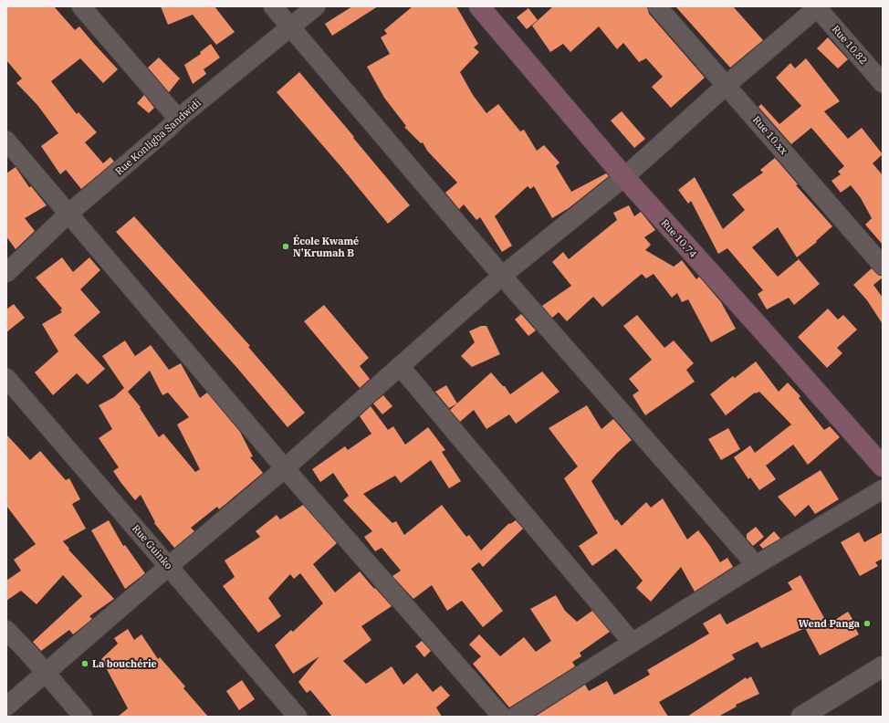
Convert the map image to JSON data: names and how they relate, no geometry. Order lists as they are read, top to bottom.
{
  "streets": {
    "main road": ["Rue 10.74"],
    "street": [
      "Rue 10.82",
      "Rue 10.xx",
      "Rue Konligba Sandwidi",
      "Rue Guinko"
    ]
  },
  "places": ["École Kwamé N'Krumah B", "Wend Panga", "La bouchérie"]
}
